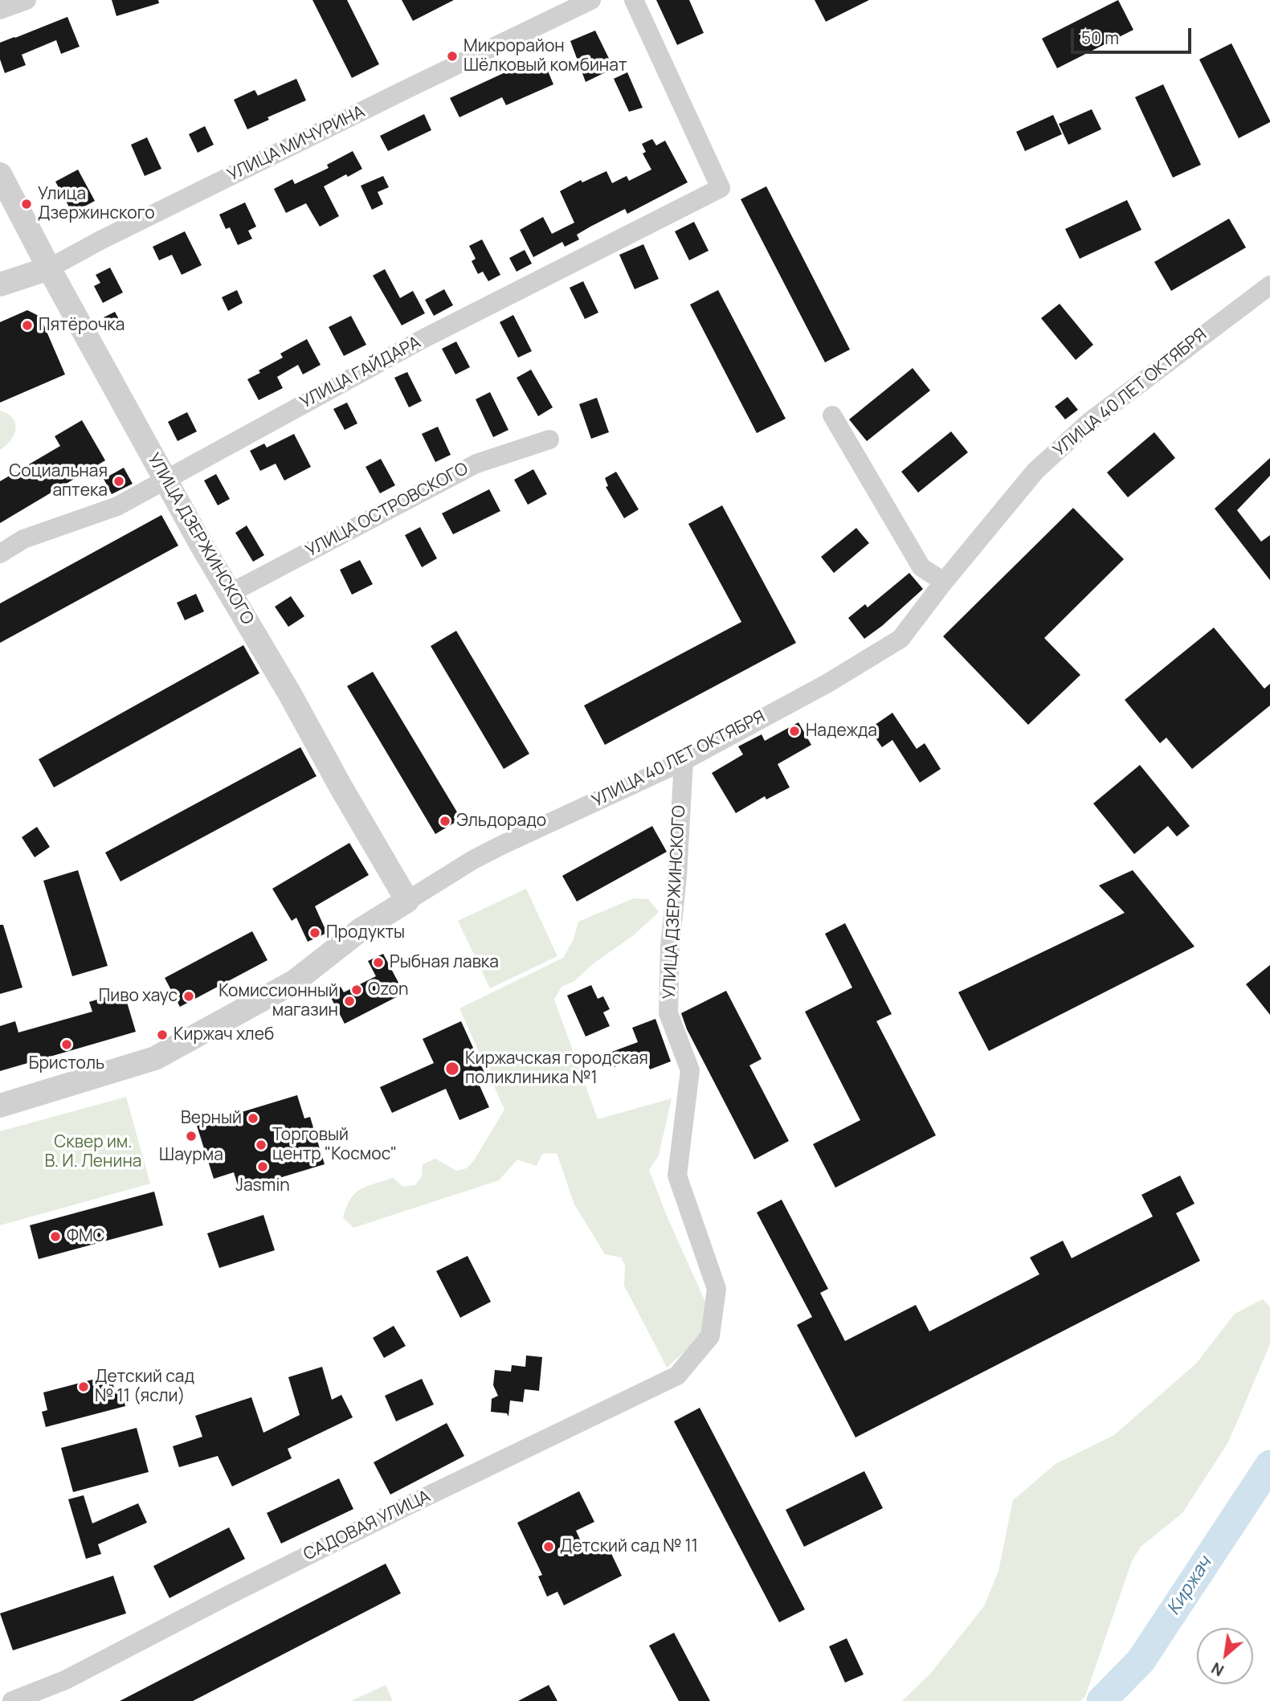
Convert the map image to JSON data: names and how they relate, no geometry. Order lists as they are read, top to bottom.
{
  "streets": {
    "street": [
      "УЛИЦА МИЧУРИНА",
      "УЛИЦА ГАЙДАРА",
      "УЛИЦА 40 ЛЕТ ОКТЯБРЯ",
      "УЛИЦА ОСТРОВСКОГО",
      "УЛИЦА ДЗЕРЖИНСКОГО",
      "САДОВАЯ УЛИЦА"
    ]
  },
  "crossings": [
    ["УЛИЦА МИЧУРИНА", "УЛИЦА ДЗЕРЖИНСКОГО"],
    ["УЛИЦА ГАЙДАРА", "УЛИЦА ДЗЕРЖИНСКОГО"],
    ["УЛИЦА 40 ЛЕТ ОКТЯБРЯ", "УЛИЦА ДЗЕРЖИНСКОГО"],
    ["УЛИЦА ОСТРОВСКОГО", "УЛИЦА ДЗЕРЖИНСКОГО"],
    ["УЛИЦА ДЗЕРЖИНСКОГО", "САДОВАЯ УЛИЦА"]
  ],
  "water": ["Киржач"],
  "parks": ["Сквер им. В. И. Ленина"],
  "places": [
    "Микрорайон Шёлковый комбинат",
    "Улица Дзержинского",
    "Пятёрочка",
    "Социальная аптека",
    "Надежда",
    "Эльдорадо",
    "Продукты",
    "Рыбная лавка",
    "Ozon",
    "Пиво хаус",
    "Комиссионный магазин",
    "Киржач хлеб",
    "Бристоль",
    "Киржачская городская поликлиника №1",
    "Верный",
    "Шаурма",
    "Торговый центр \"Космос\"",
    "Jasmin",
    "ФМС",
    "Детский сад № 11 (ясли)",
    "Детский сад № 11"
  ],
  "scale_bar": "50 m",
  "north": "bottom left"
}
